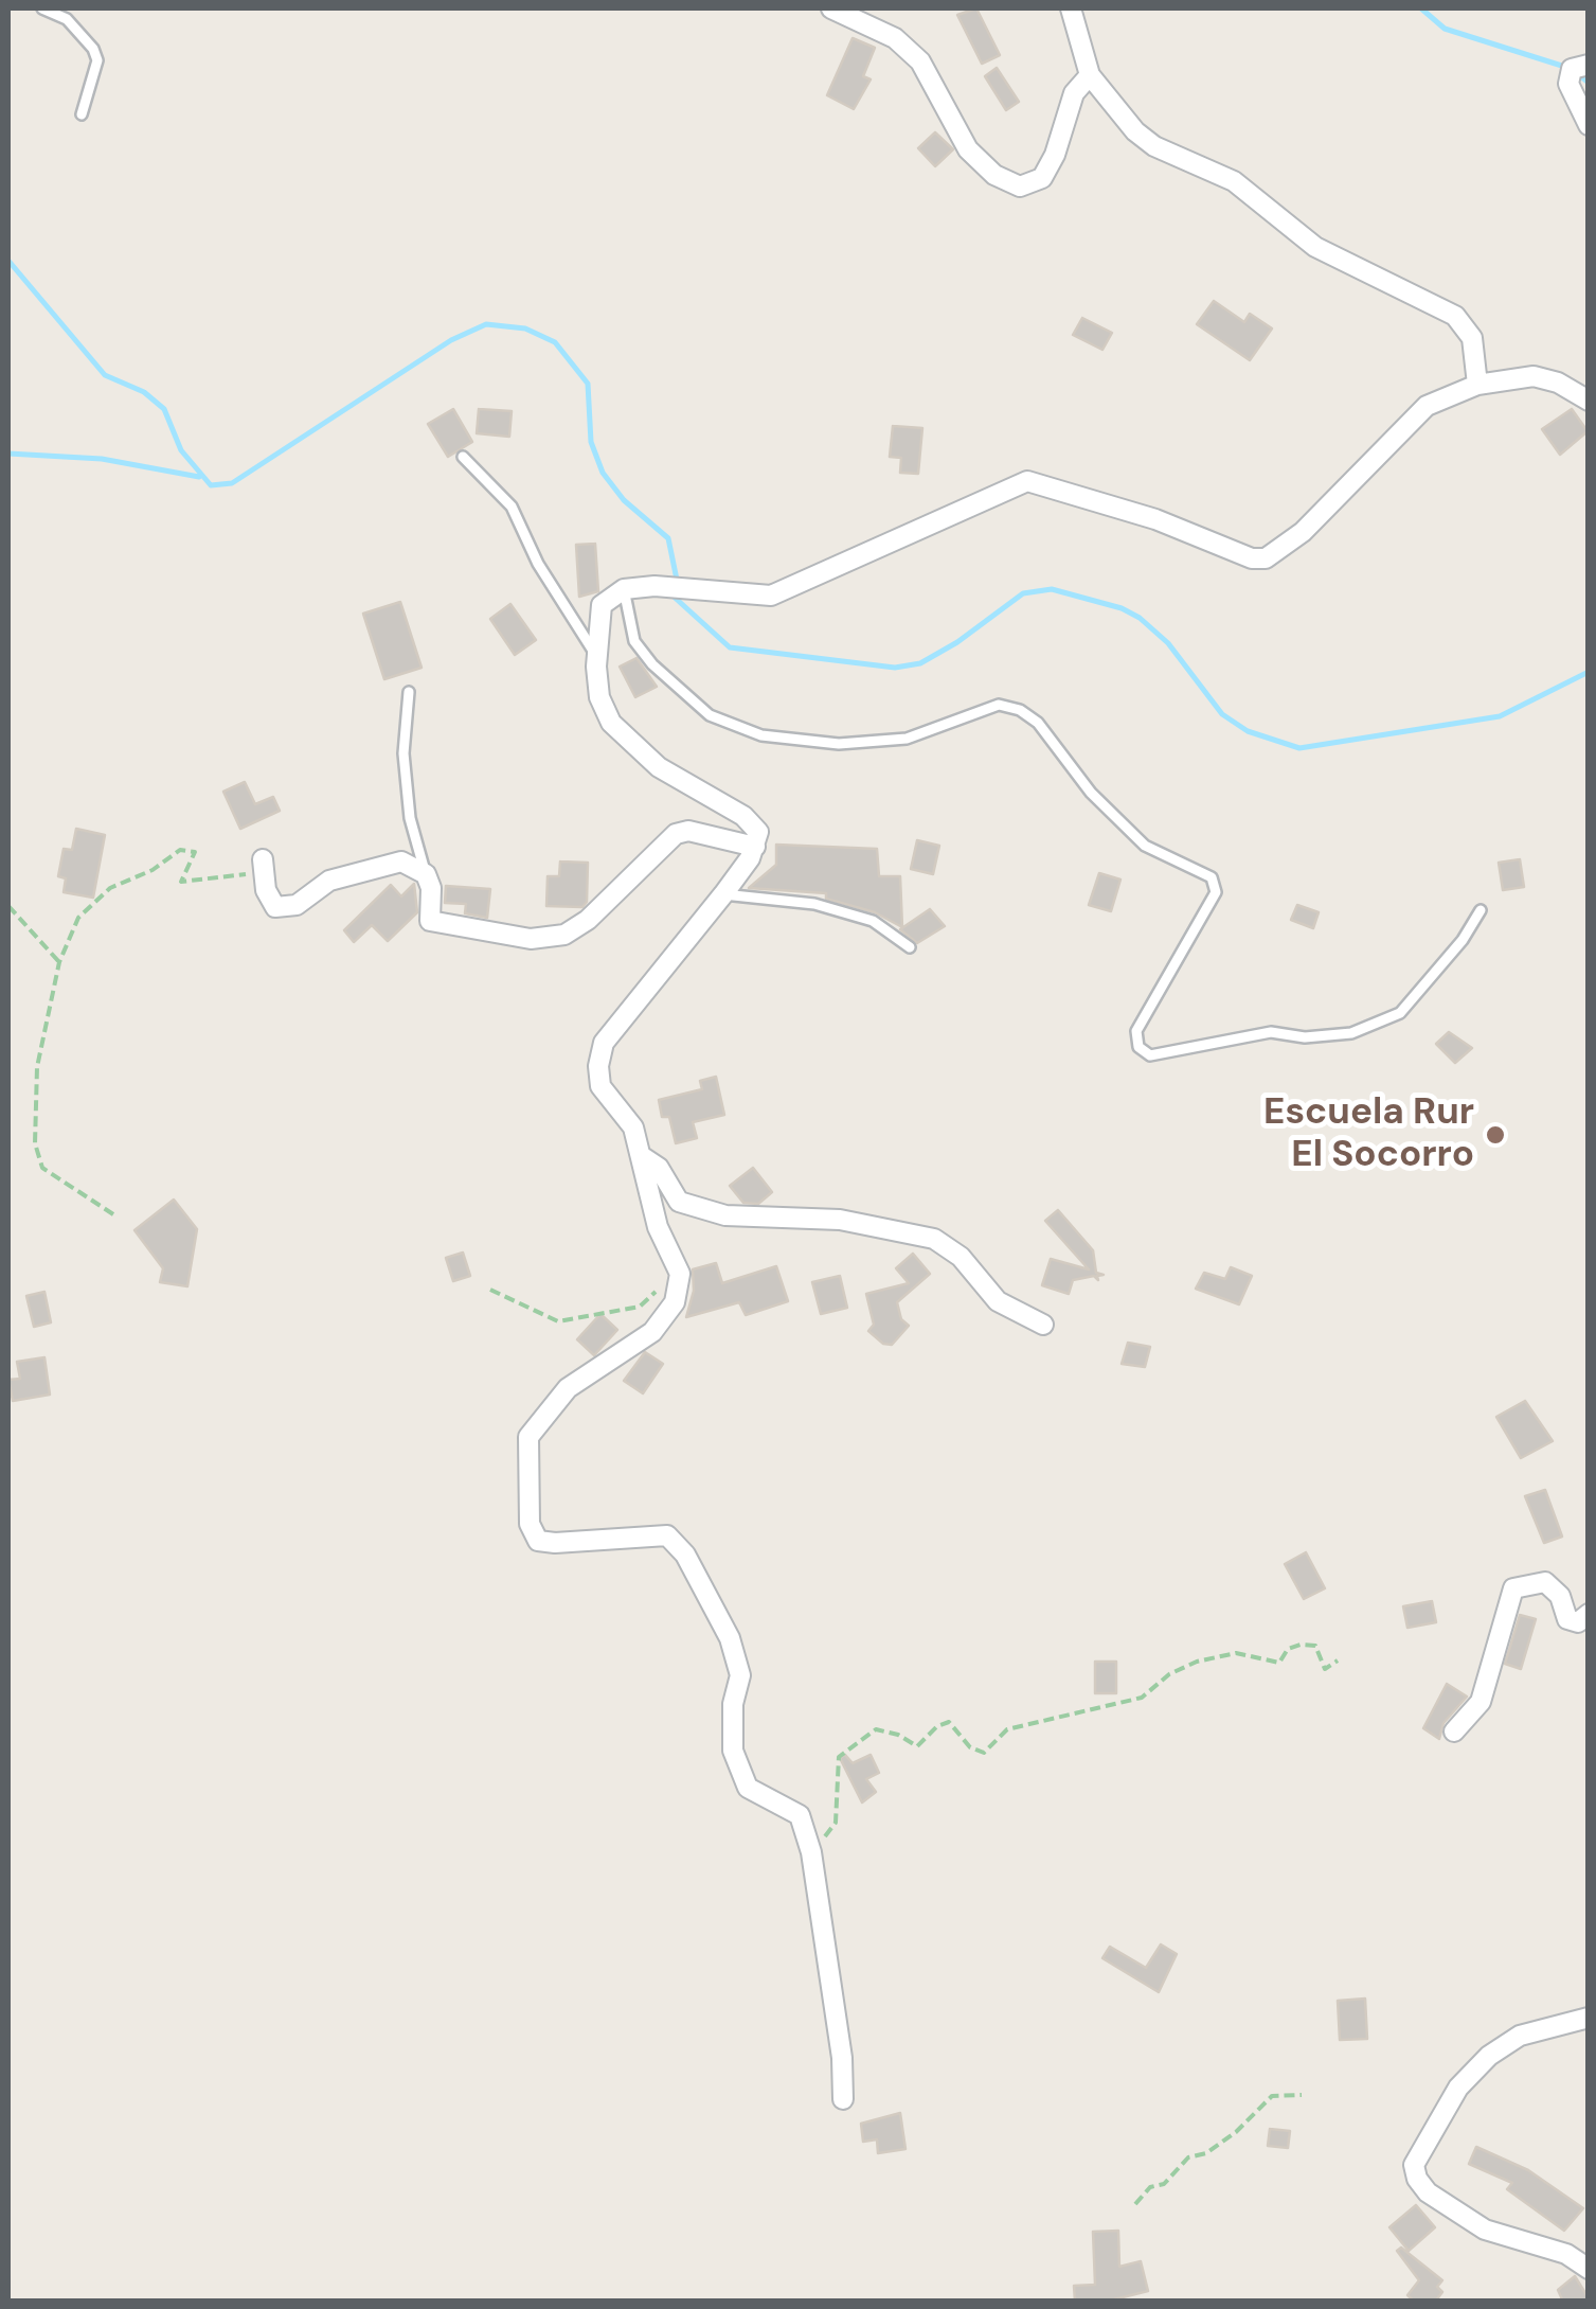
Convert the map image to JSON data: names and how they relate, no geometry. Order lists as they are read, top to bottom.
{
  "places": ["Escuela Rur El Socorro"]
}
